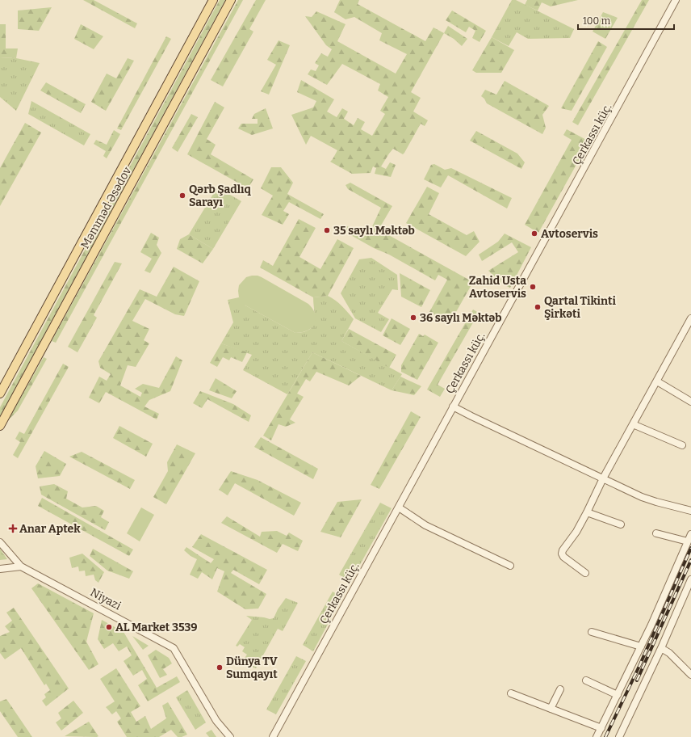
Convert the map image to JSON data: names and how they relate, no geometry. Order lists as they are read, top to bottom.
{
  "streets": {
    "main road": ["Məmməd Əsədov"],
    "street": ["Çerkassı küç.", "Niyazi"]
  },
  "places": {
    "other": [
      "Qәrb Şadlıq Sarayı",
      "35 saylı Məktəb",
      "Avtoservis",
      "Zahid Usta Avtoservis",
      "Qartal Tikinti Şirkәti",
      "36 saylı Məktəb",
      "AL Market 3539",
      "Dünya TV Sumqayıt"
    ],
    "health": ["Anar Aptek"]
  },
  "scale_bar": "100 m"
}
